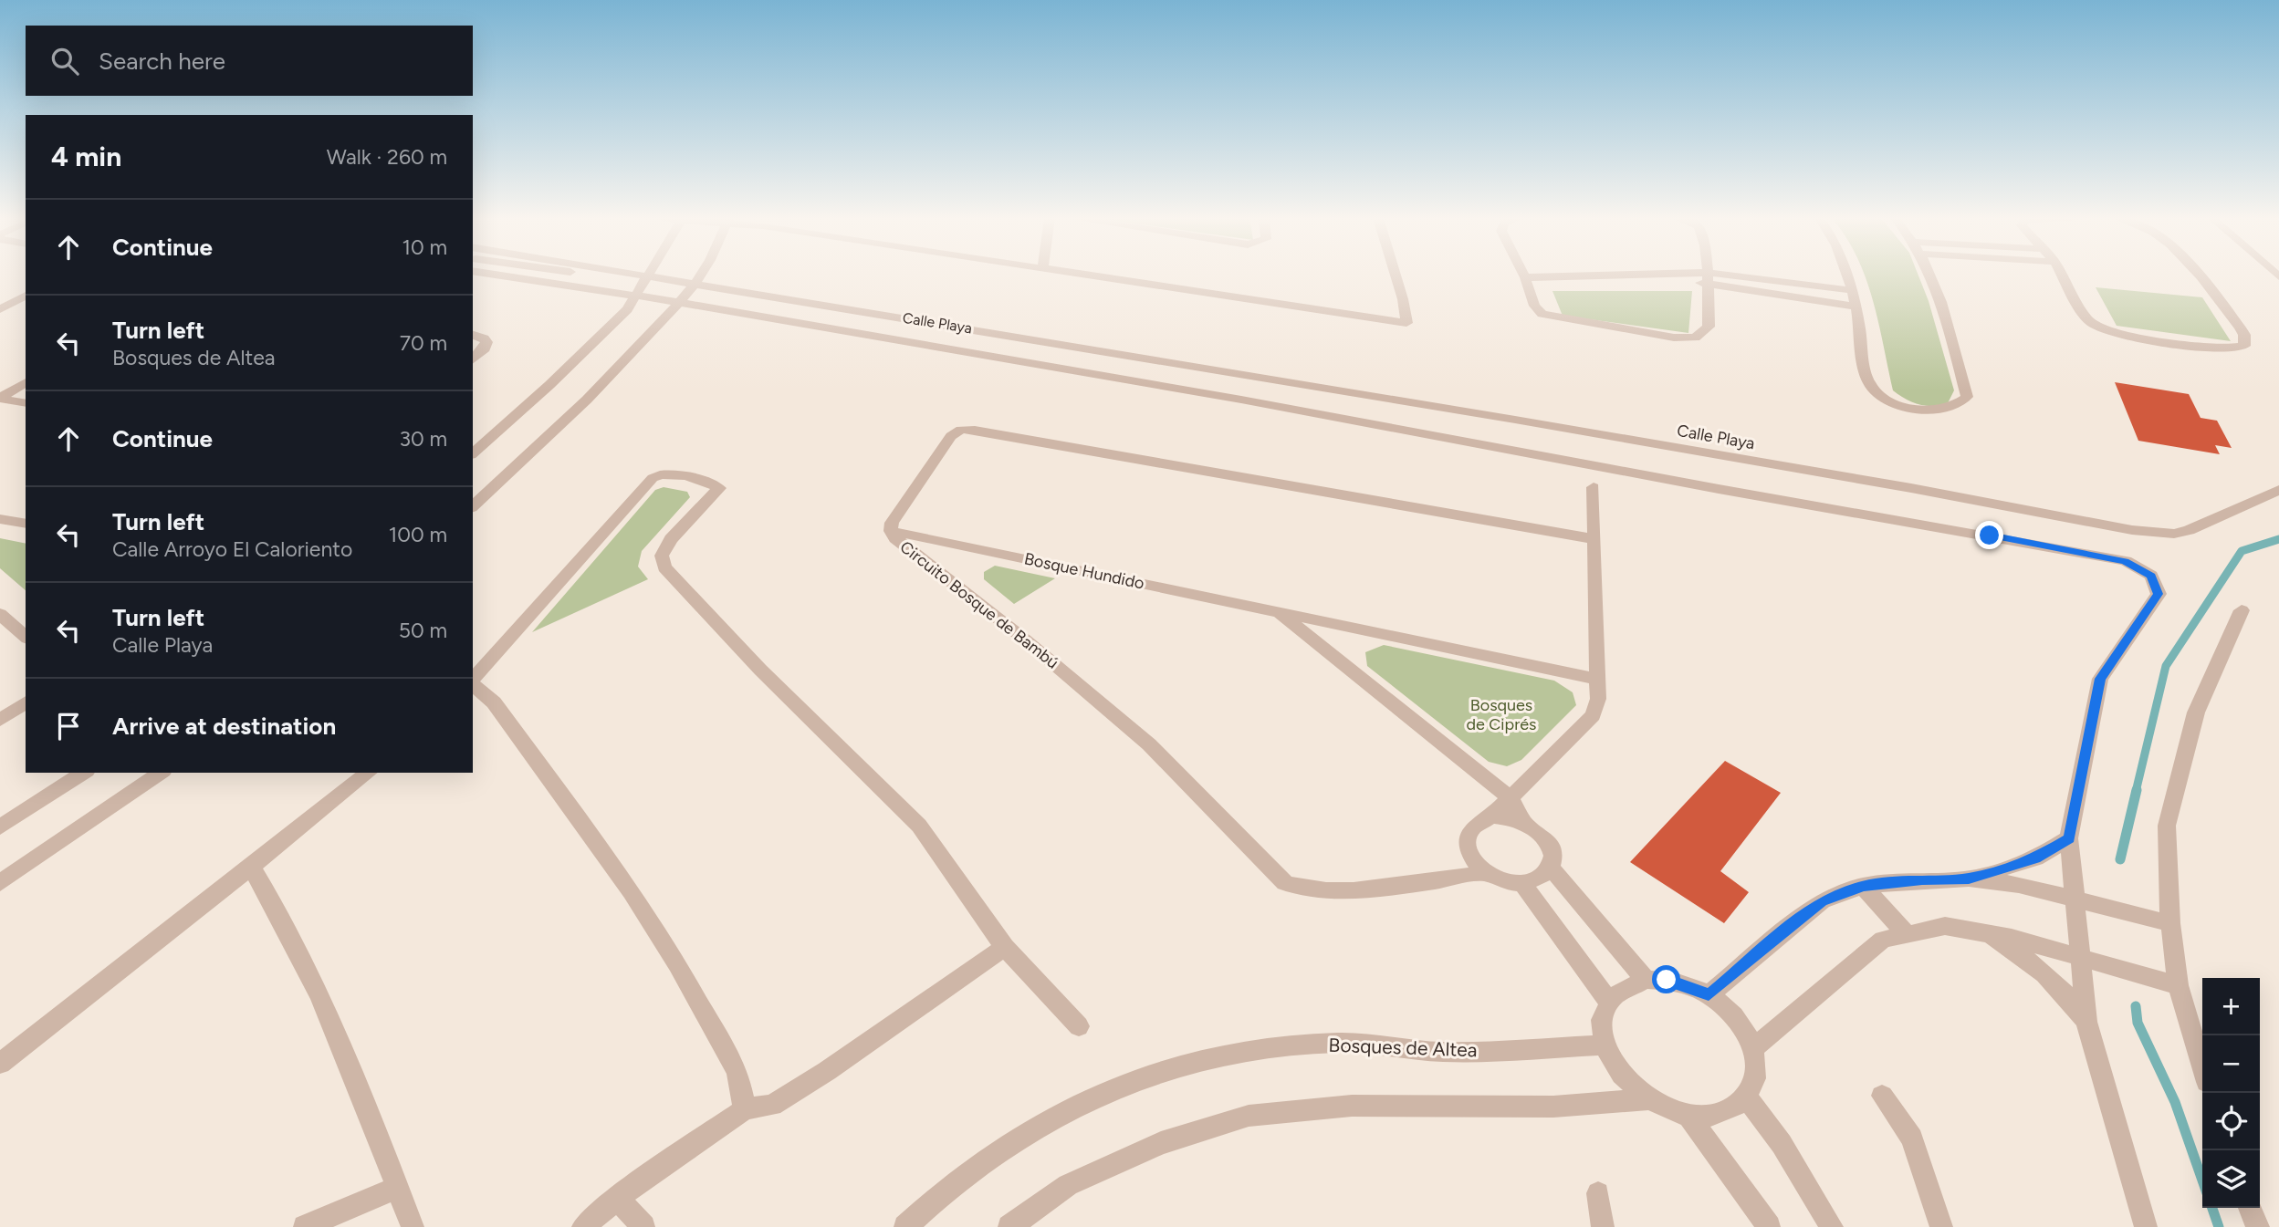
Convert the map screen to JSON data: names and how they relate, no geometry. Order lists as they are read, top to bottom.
{
  "streets": {
    "street": [
      "Calle Playa",
      "Bosque Hundido",
      "Circuito Bosque de Bambú",
      "Bosques de Altea"
    ]
  },
  "crossings": [
    ["Bosque Hundido", "Circuito Bosque de Bambú"]
  ],
  "parks": ["Bosques de Ciprés"],
  "page": {
    "search": "Search here",
    "heading": ["4 min", "Walk · 260 m"],
    "list": [
      ["Continue", "10 m"],
      ["Turn left", "Bosques de Altea", "70 m"],
      ["Continue", "30 m"],
      ["Turn left", "Calle Arroyo El Caloriento", "100 m"],
      ["Turn left", "Calle Playa", "50 m"],
      "Arrive at destination"
    ],
    "map_buttons": ["+", "−"]
  }
}
